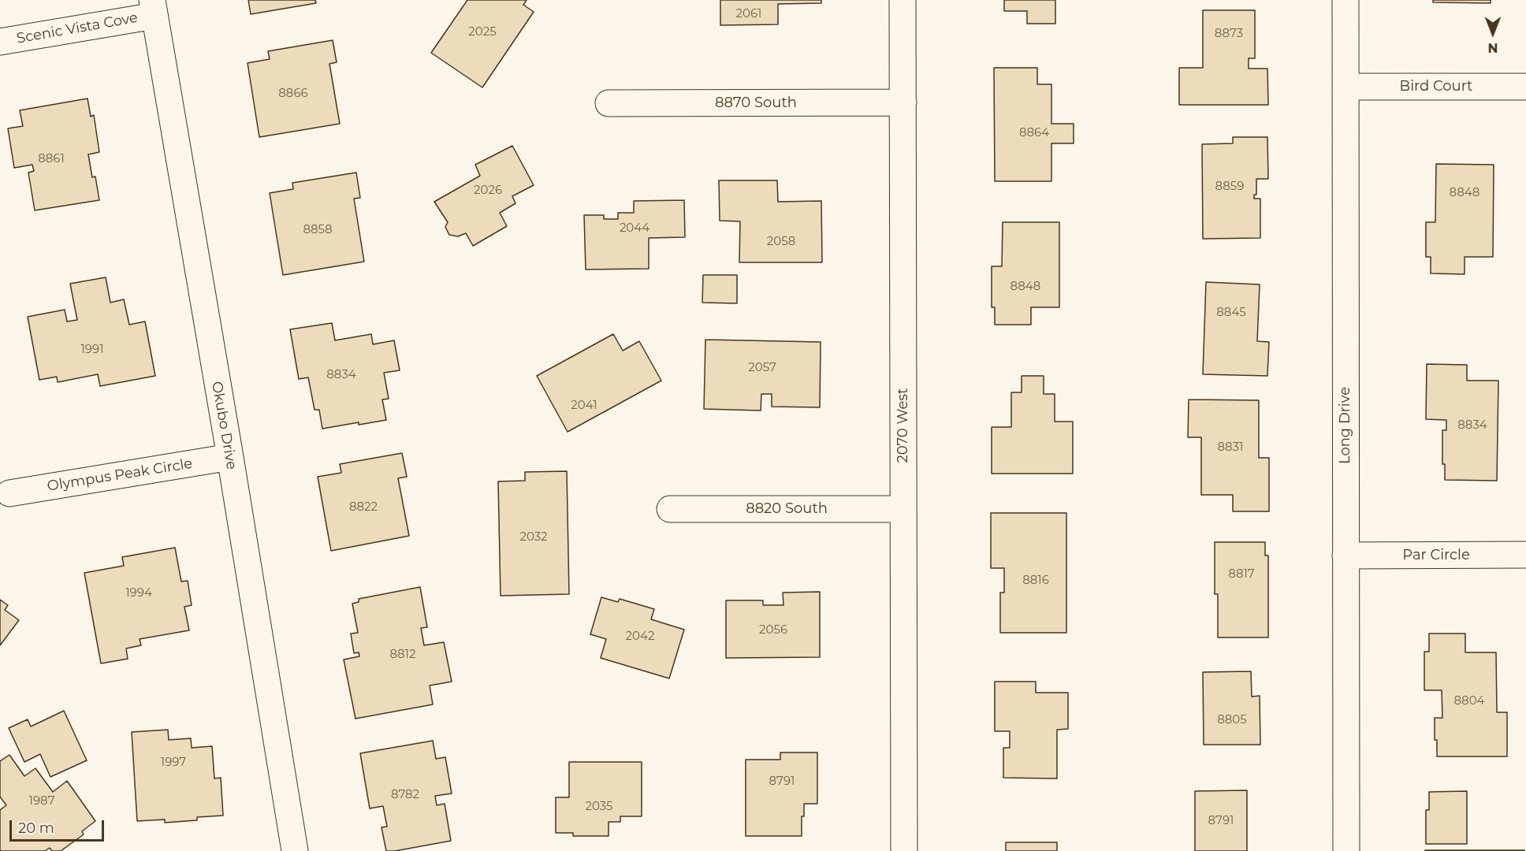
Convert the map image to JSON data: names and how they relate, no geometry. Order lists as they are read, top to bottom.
{
  "streets": {
    "street": [
      "Scenic Vista Cove",
      "Bird Court",
      "8870 South",
      "Okubo Drive",
      "2070 West",
      "Long Drive",
      "Olympus Peak Circle",
      "8820 South",
      "Par Circle"
    ]
  },
  "crossings": [
    ["Scenic Vista Cove", "Okubo Drive"],
    ["Bird Court", "Long Drive"],
    ["8870 South", "2070 West"],
    ["Okubo Drive", "Olympus Peak Circle"],
    ["2070 West", "8820 South"],
    ["Long Drive", "Par Circle"]
  ],
  "house_numbers": [
    "2061",
    "2025",
    "8873",
    "8866",
    "8864",
    "8861",
    "8859",
    "2026",
    "8848",
    "2044",
    "8858",
    "2058",
    "8848",
    "8845",
    "1991",
    "2057",
    "8834",
    "2041",
    "8834",
    "8831",
    "8822",
    "2032",
    "8817",
    "8816",
    "1994",
    "2056",
    "2042",
    "8812",
    "8804",
    "8805",
    "1997",
    "8791",
    "8782",
    "1987",
    "2035",
    "8791"
  ],
  "scale_bar": "20 m",
  "north": "bottom"
}
